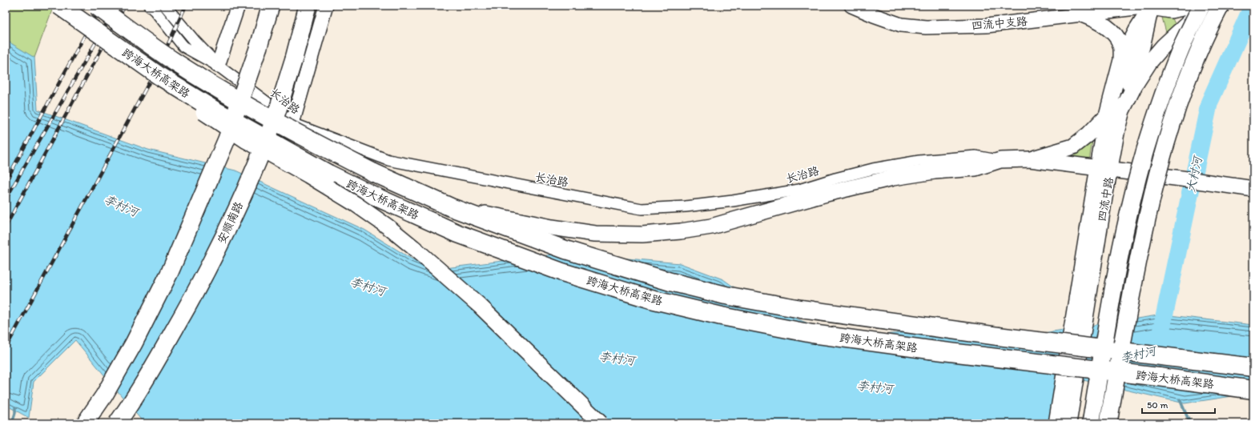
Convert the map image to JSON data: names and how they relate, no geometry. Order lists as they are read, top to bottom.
{
  "streets": {
    "highway": ["跨海大桥高架路"],
    "main road": ["四流中路", "安顺南路"],
    "street": ["四流中支路", "长治路"]
  },
  "crossings": [
    ["四流中支路", "四流中路"]
  ],
  "water": ["大村河", "李村河"],
  "scale_bar": "50 m"
}
